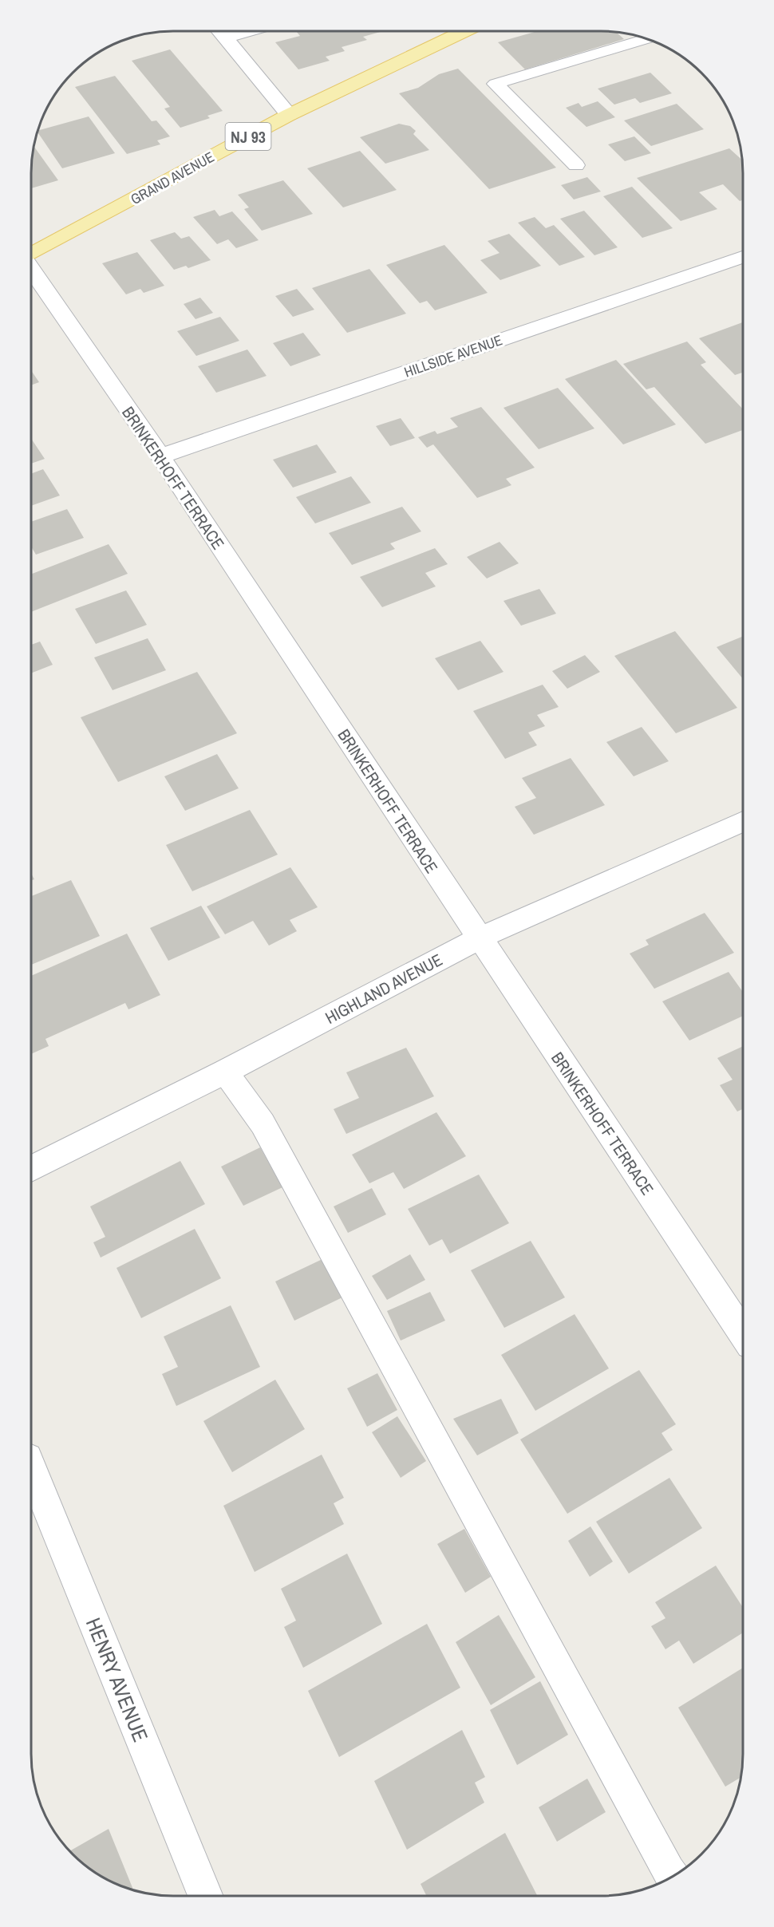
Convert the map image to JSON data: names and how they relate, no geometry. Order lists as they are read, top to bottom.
{
  "streets": {
    "main road": ["NJ 93", "GRAND AVENUE"],
    "street": [
      "HILLSIDE AVENUE",
      "BRINKERHOFF TERRACE",
      "HIGHLAND AVENUE",
      "HENRY AVENUE"
    ]
  },
  "crossings": [
    ["HILLSIDE AVENUE", "BRINKERHOFF TERRACE"],
    ["BRINKERHOFF TERRACE", "HIGHLAND AVENUE"]
  ]
}
